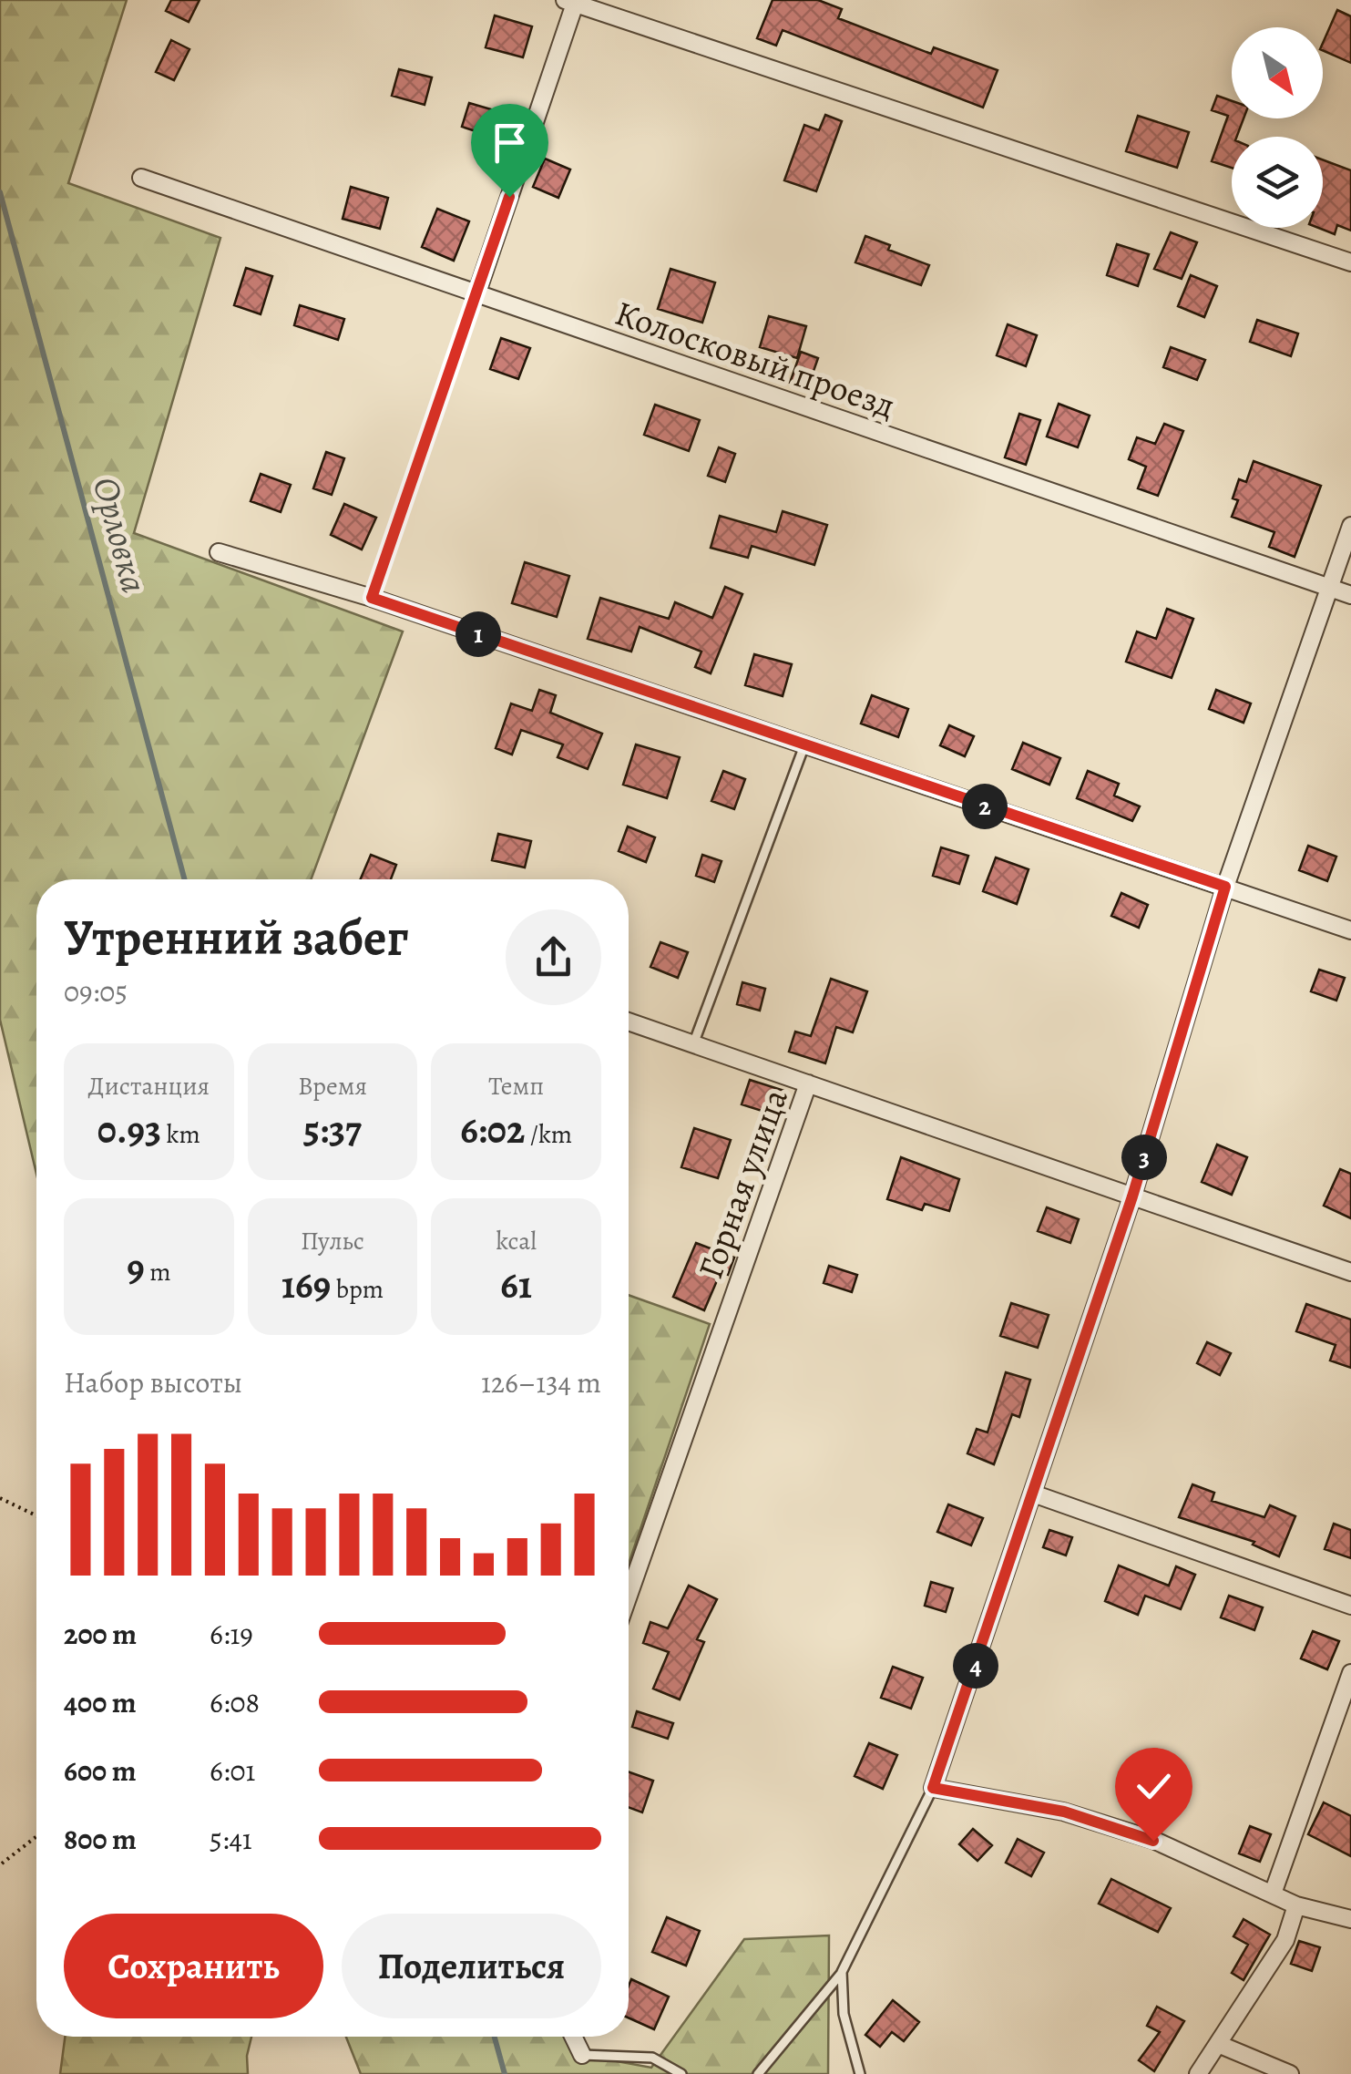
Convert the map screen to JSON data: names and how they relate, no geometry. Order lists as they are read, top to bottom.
{
  "streets": {
    "street": ["Колосковый проезд", "Горная улица"]
  },
  "water": ["Орловка"],
  "north": "bottom right",
  "page": {
    "pins": [
      "1",
      "2",
      "3",
      "4"
    ],
    "heading": ["Утренний забег", "09:05"],
    "stats": [
      ["Дистанция", "0.93 km"],
      ["Время", "5:37"],
      ["Темп", "6:02 /km"],
      ["9 m"],
      ["Пульс", "169 bpm"],
      ["kcal", "61"]
    ],
    "chart": ["Набор высоты", "126–134 m"],
    "list": [
      {
        "name": "200 m",
        "note": "6:19"
      },
      {
        "name": "400 m",
        "note": "6:08"
      },
      {
        "name": "600 m",
        "note": "6:01"
      },
      {
        "name": "800 m",
        "note": "5:41"
      }
    ],
    "buttons": ["Сохранить", "Поделиться"]
  }
}
